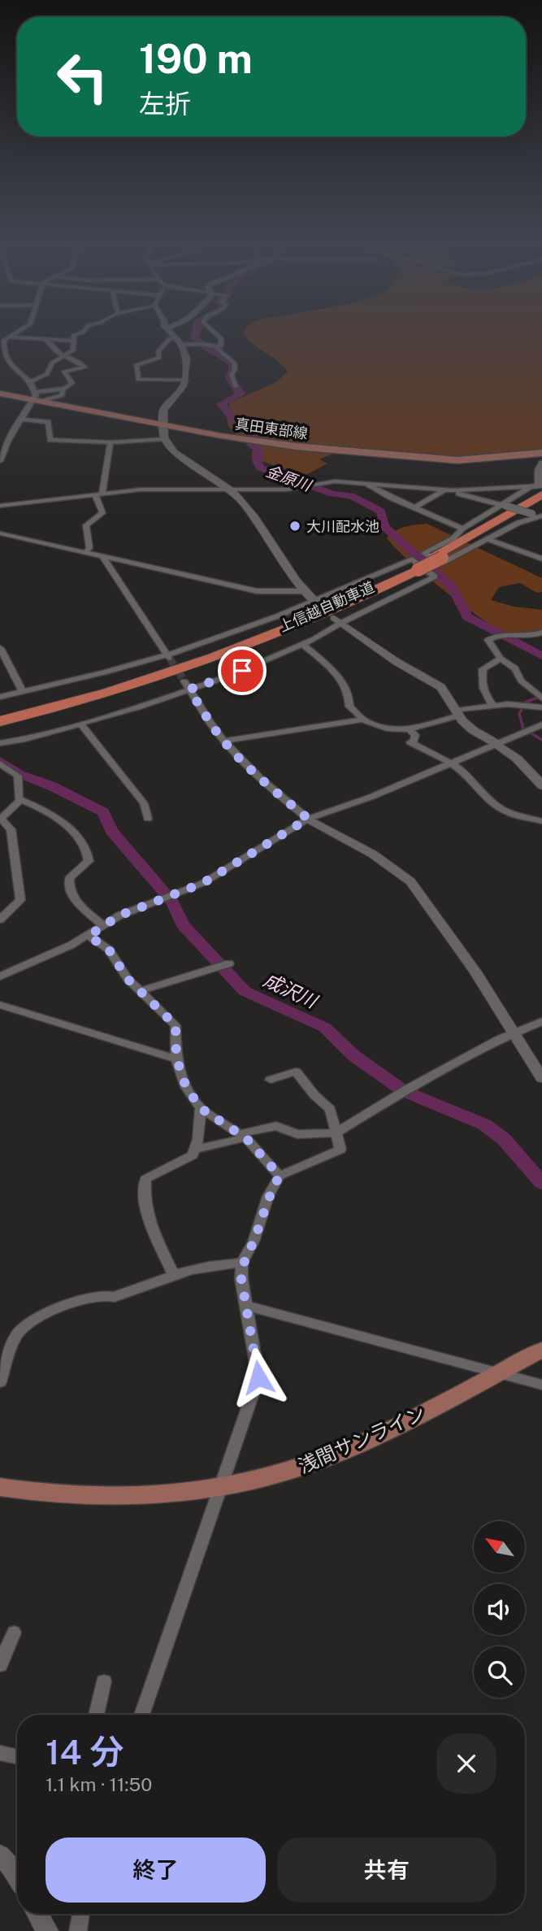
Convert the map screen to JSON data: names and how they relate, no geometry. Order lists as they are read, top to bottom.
{
  "streets": {
    "highway": ["上信越自動車道"],
    "main road": ["真田東部線", "浅間サンライン"]
  },
  "water": ["金原川", "成沢川"],
  "places": ["大川配水池"],
  "north": "top left",
  "page": {
    "turn": ["190 m", "左折"],
    "heading": ["14 分", "1.1 km · 11:50"],
    "buttons": ["終了", "共有"]
  }
}
